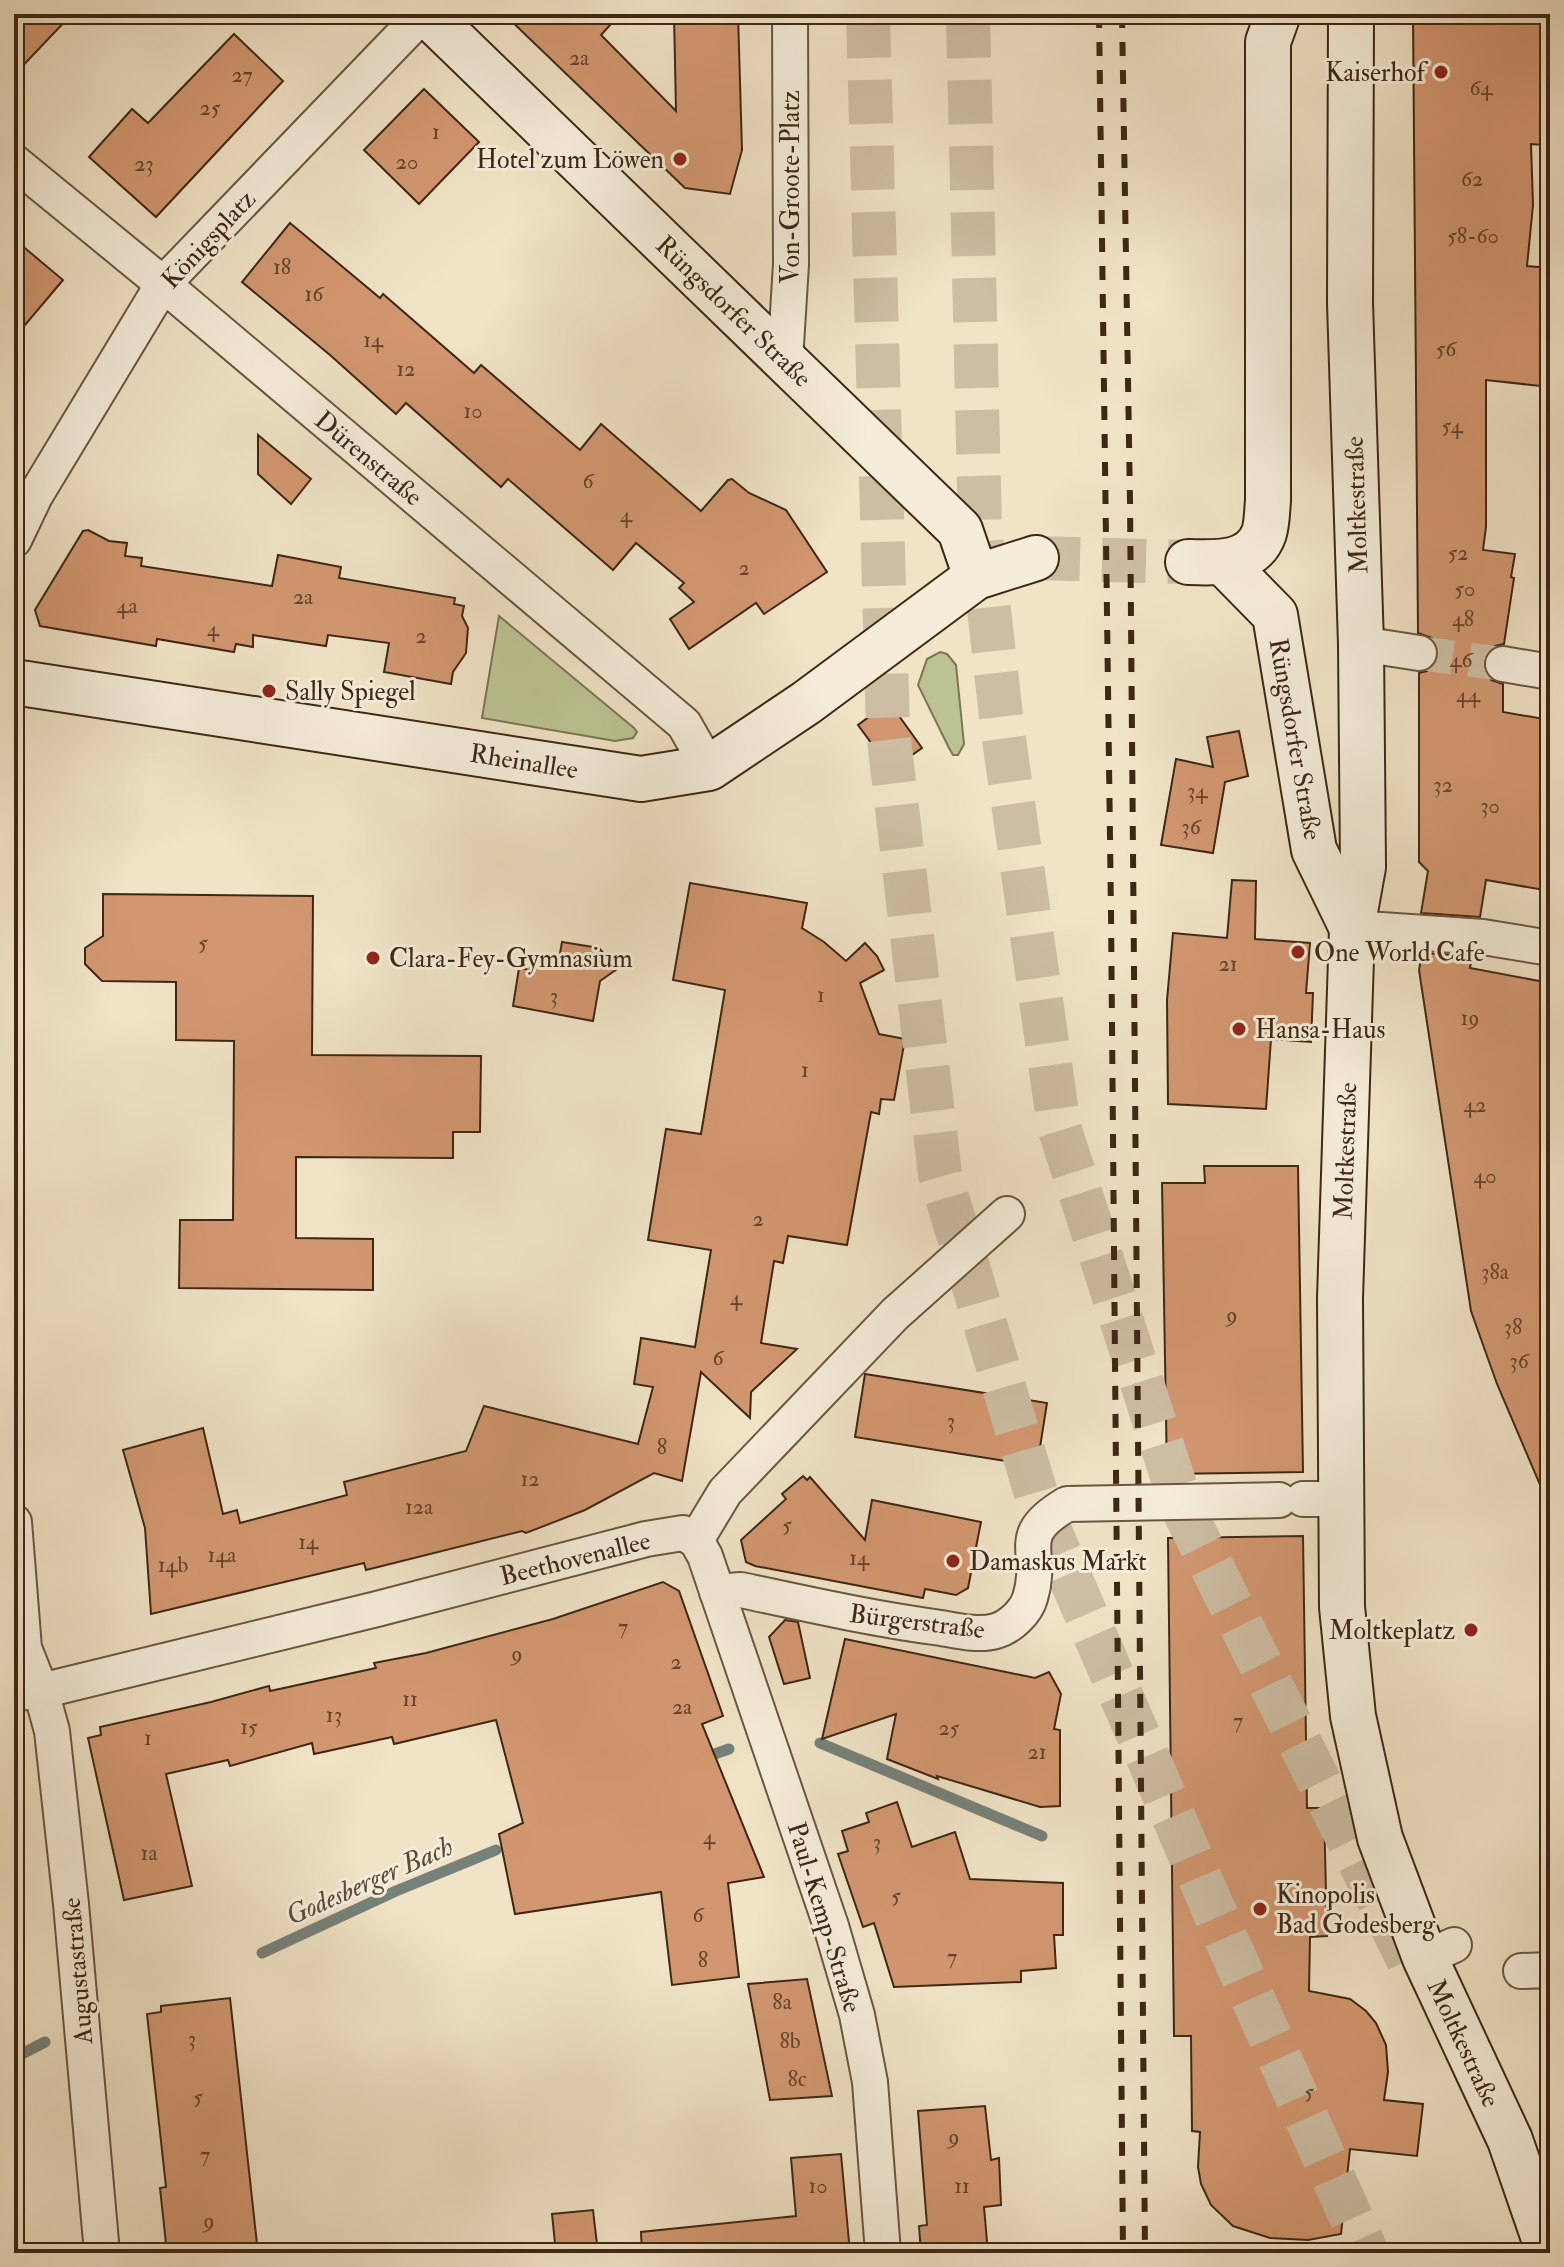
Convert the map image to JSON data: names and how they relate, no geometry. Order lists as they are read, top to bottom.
{
  "streets": {
    "street": [
      "Von-Groote-Platz",
      "Königsplatz",
      "Rüngsdorfer Straße",
      "Dürenstraße",
      "Moltkestraße",
      "Rheinallee",
      "Beethovenallee",
      "Bürgerstraße",
      "Paul-Kemp-Straße",
      "Augustastraße"
    ]
  },
  "crossings": [
    ["Von-Groote-Platz", "Rüngsdorfer Straße"],
    ["Königsplatz", "Rüngsdorfer Straße"],
    ["Königsplatz", "Dürenstraße"],
    ["Rüngsdorfer Straße", "Moltkestraße"],
    ["Rüngsdorfer Straße", "Rheinallee"],
    ["Dürenstraße", "Rheinallee"],
    ["Moltkestraße", "Bürgerstraße"],
    ["Beethovenallee", "Augustastraße"],
    ["Bürgerstraße", "Paul-Kemp-Straße"]
  ],
  "water": ["Godesberger Bach"],
  "places": [
    "Kaiserhof",
    "Hotel zum Löwen",
    "Sally Spiegel",
    "One World Cafe",
    "Clara-Fey-Gymnasium",
    "Hansa-Haus",
    "Damaskus Markt",
    "Moltkeplatz",
    "Kinopolis Bad Godesberg"
  ],
  "house_numbers": [
    "2a",
    "27",
    "64",
    "25",
    "1",
    "20",
    "23",
    "62",
    "58-60",
    "18",
    "16",
    "14",
    "56",
    "12",
    "10",
    "54",
    "6",
    "4",
    "52",
    "2",
    "50",
    "2a",
    "4a",
    "48",
    "4",
    "2",
    "46",
    "44",
    "32",
    "34",
    "30",
    "36",
    "5",
    "21",
    "1",
    "3",
    "19",
    "1",
    "42",
    "40",
    "2",
    "38a",
    "4",
    "9",
    "38",
    "6",
    "36",
    "3",
    "8",
    "12",
    "12a",
    "5",
    "14",
    "14a",
    "14",
    "14b",
    "7",
    "9",
    "2",
    "11",
    "2a",
    "13",
    "7",
    "15",
    "25",
    "1",
    "21",
    "4",
    "3",
    "1a",
    "5",
    "6",
    "7",
    "8",
    "8a",
    "3",
    "8b",
    "8c",
    "5",
    "5",
    "9",
    "7",
    "10",
    "11",
    "9"
  ]
}
